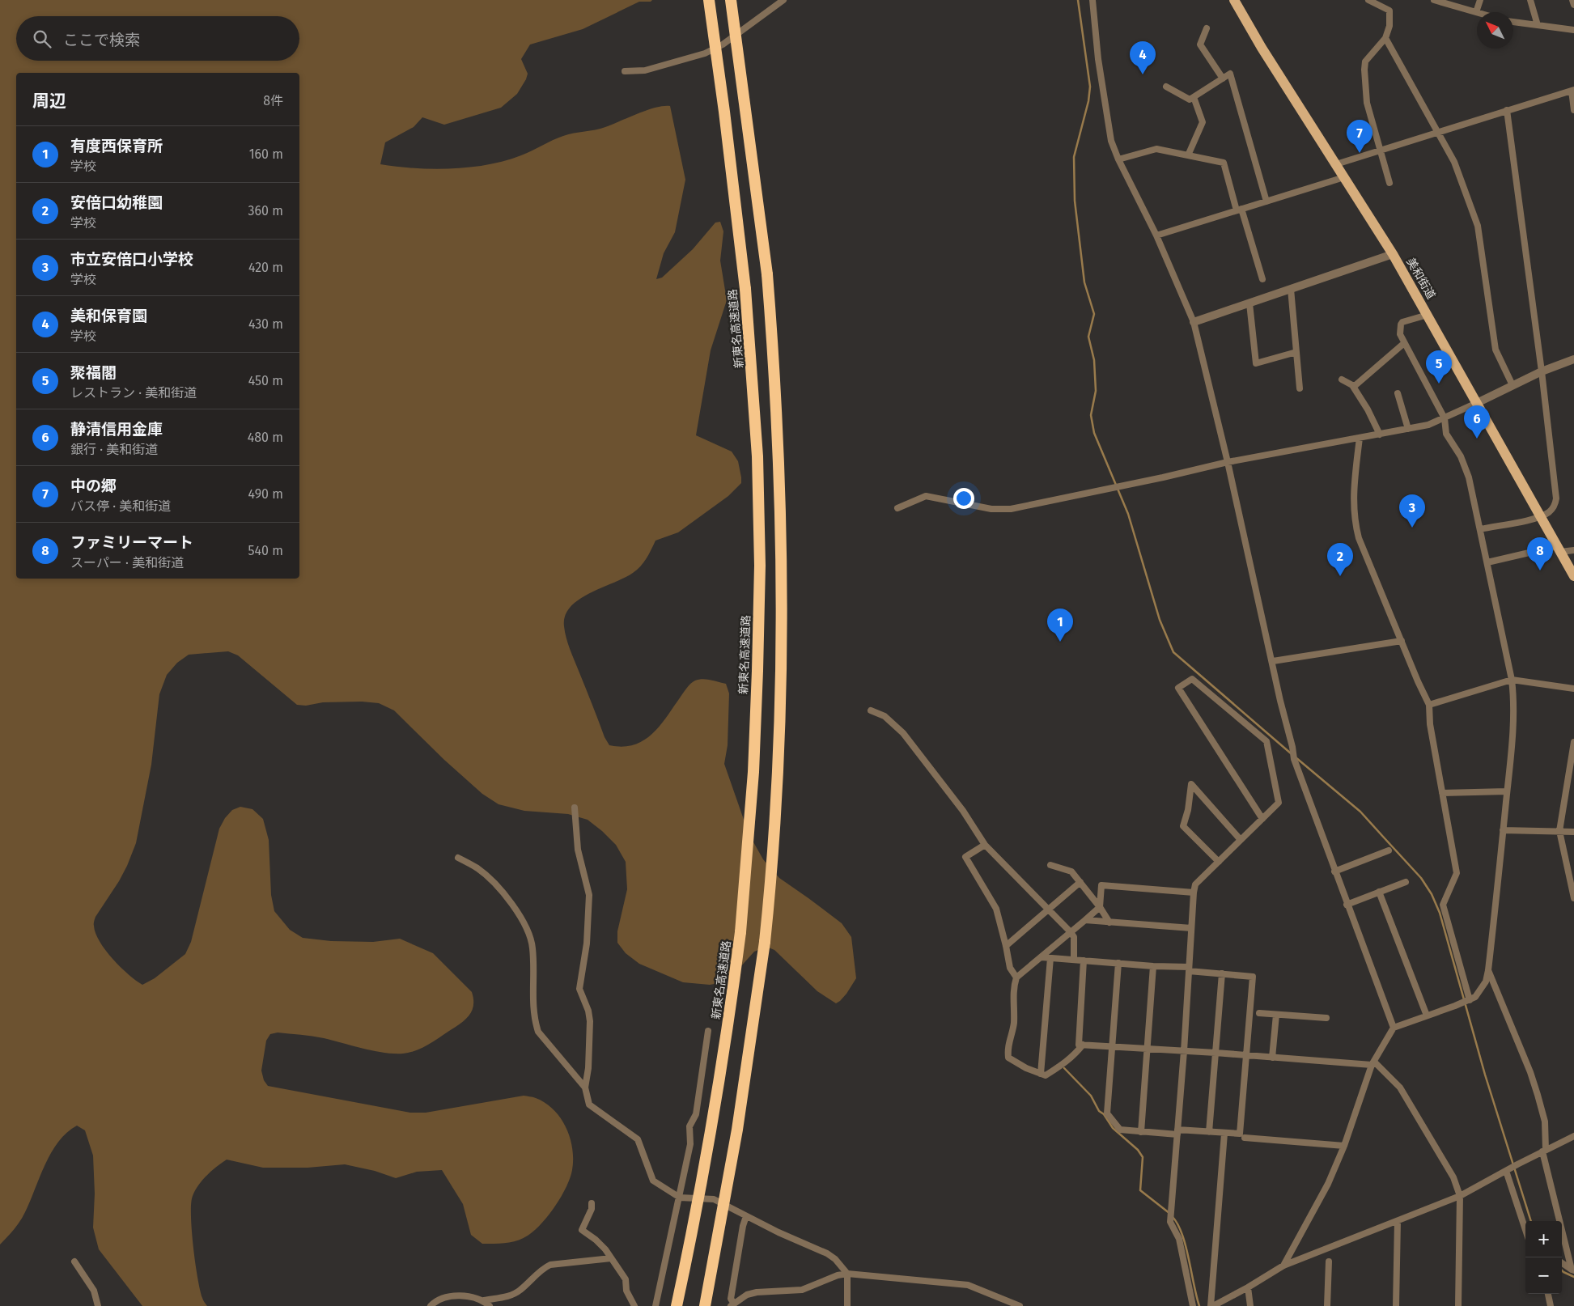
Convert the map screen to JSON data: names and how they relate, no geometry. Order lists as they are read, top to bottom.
{
  "streets": {
    "highway": ["新東名高速道路"],
    "main road": ["美和街道"]
  },
  "north": "top left",
  "page": {
    "search": "ここで検索",
    "pins": [
      "4",
      "7",
      "5",
      "6",
      "3",
      "8",
      "2",
      "1"
    ],
    "heading": ["周辺", "8件"],
    "list": [
      {
        "mark": "1",
        "name": "有度西保育所",
        "note": "学校",
        "value": "160 m"
      },
      {
        "mark": "2",
        "name": "安倍口幼稚園",
        "note": "学校",
        "value": "360 m"
      },
      {
        "mark": "3",
        "name": "市立安倍口小学校",
        "note": "学校",
        "value": "420 m"
      },
      {
        "mark": "4",
        "name": "美和保育園",
        "note": "学校",
        "value": "430 m"
      },
      {
        "mark": "5",
        "name": "聚福閣",
        "note": "レストラン · 美和街道",
        "value": "450 m"
      },
      {
        "mark": "6",
        "name": "静清信用金庫",
        "note": "銀行 · 美和街道",
        "value": "480 m"
      },
      {
        "mark": "7",
        "name": "中の郷",
        "note": "バス停 · 美和街道",
        "value": "490 m"
      },
      {
        "mark": "8",
        "name": "ファミリーマート",
        "note": "スーパー · 美和街道",
        "value": "540 m"
      }
    ],
    "map_buttons": ["+", "−"]
  }
}
